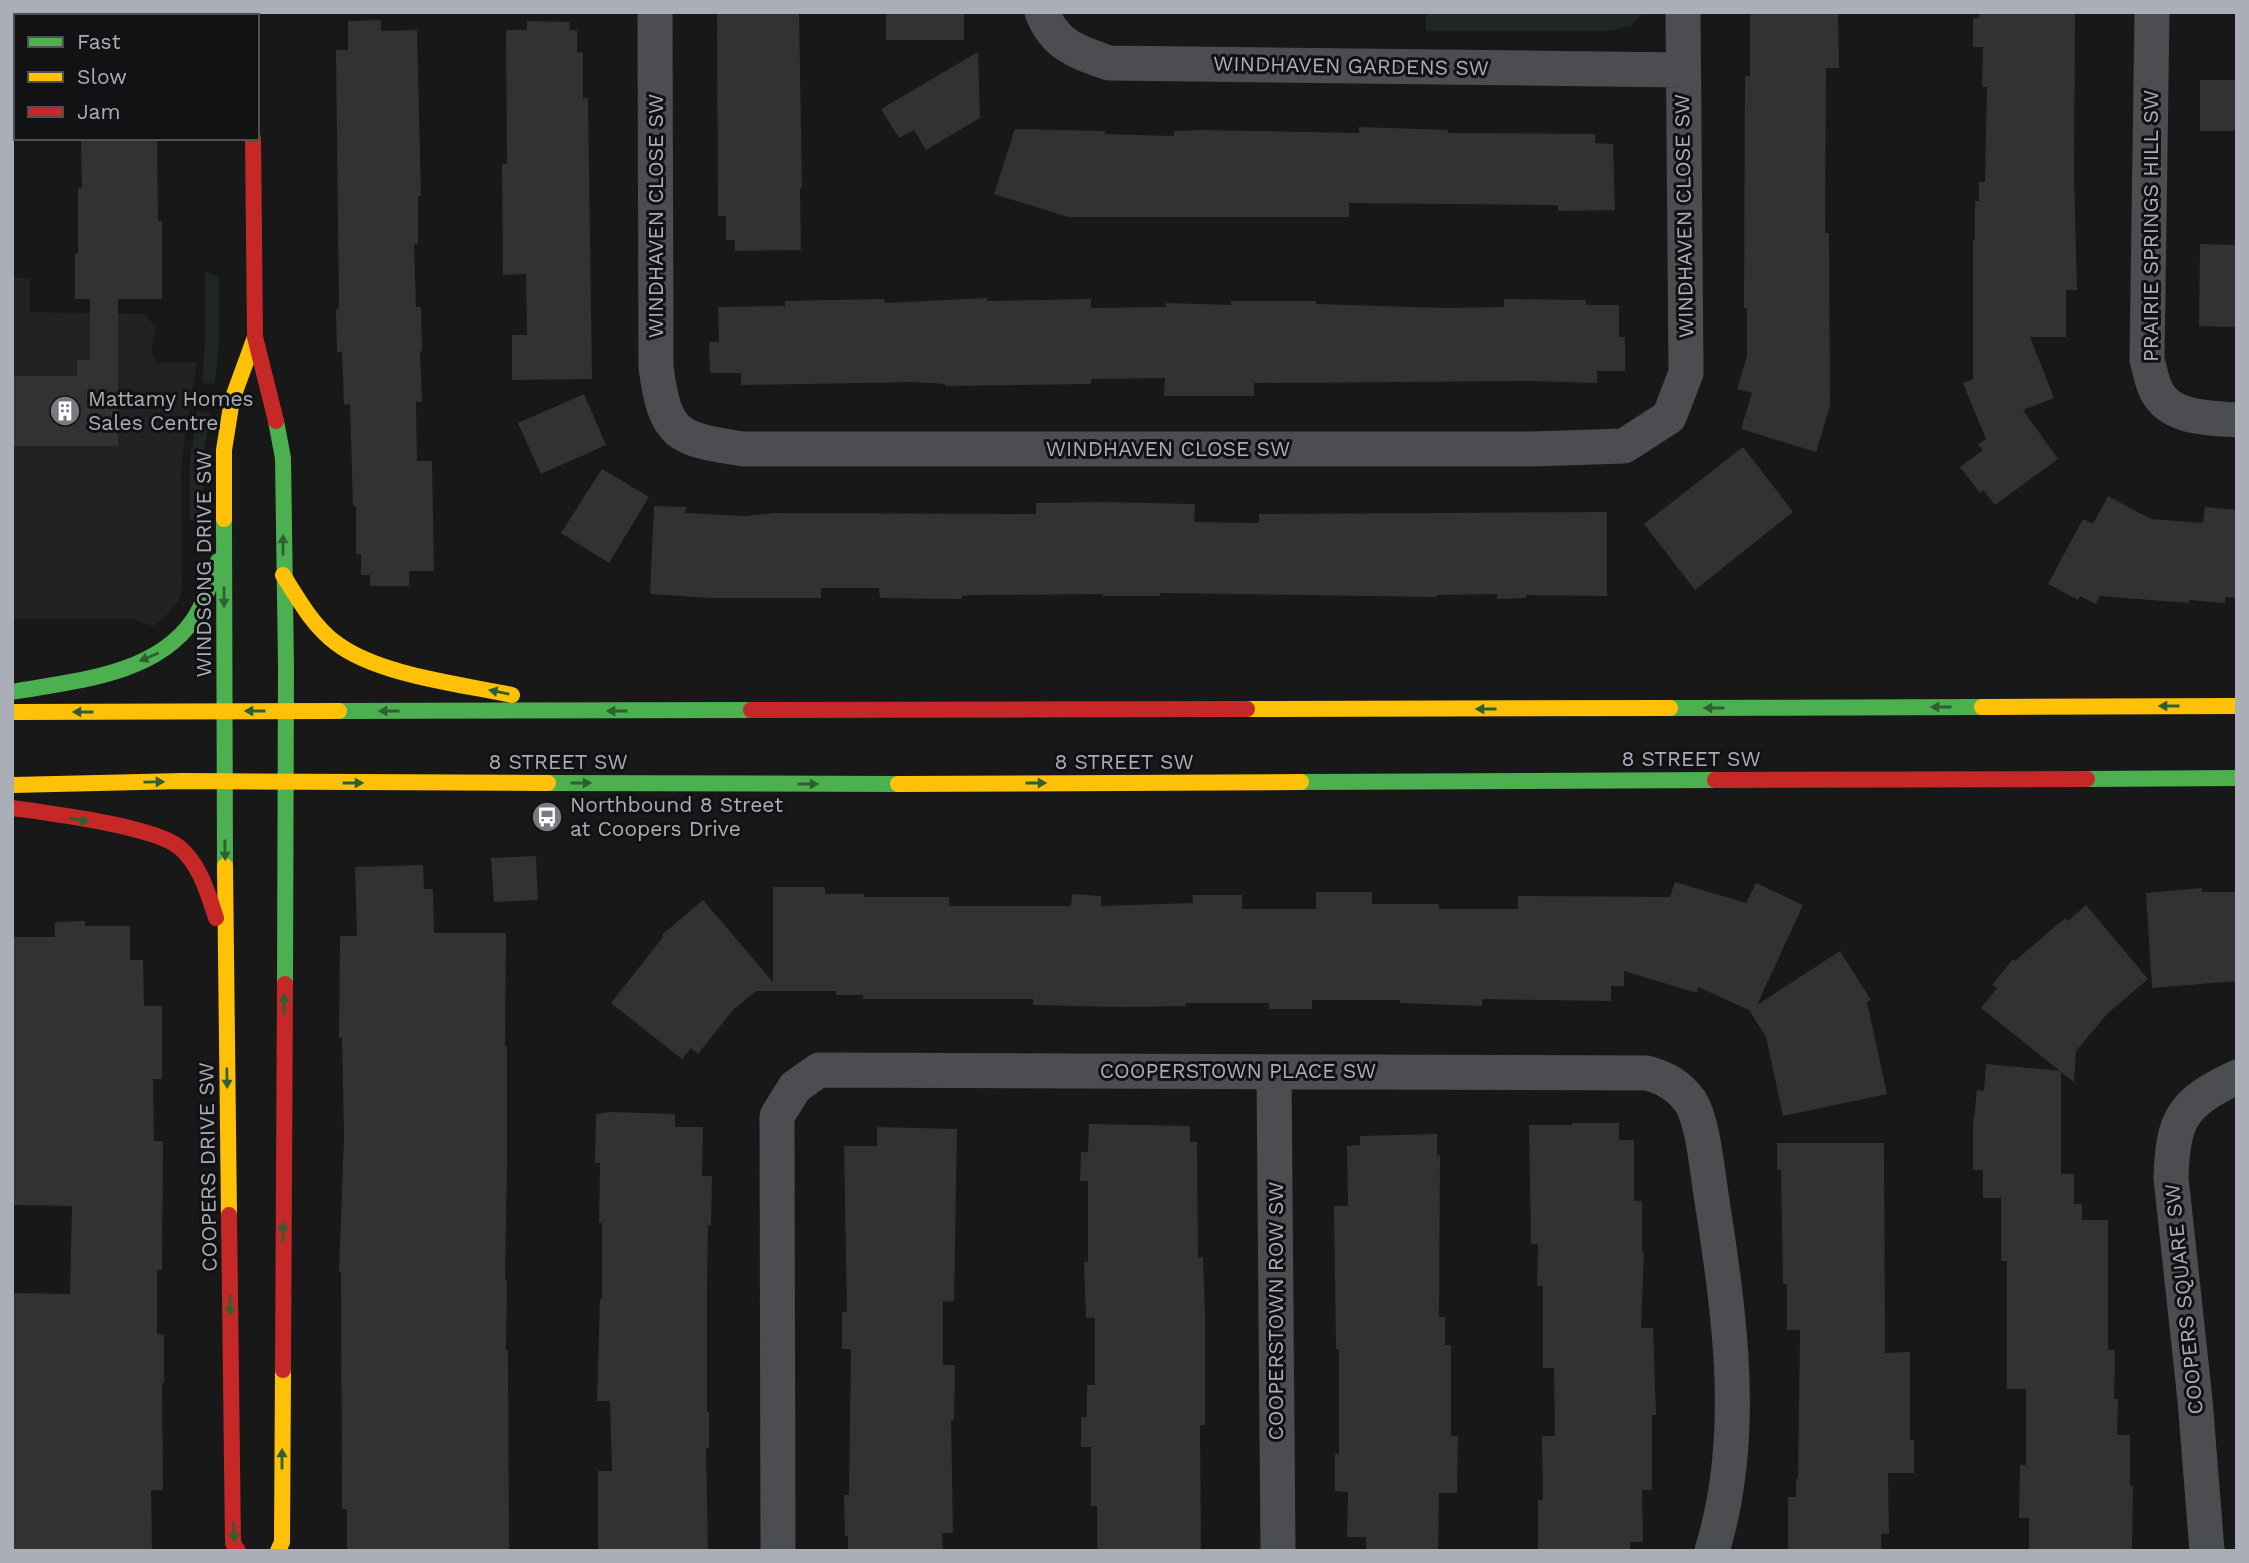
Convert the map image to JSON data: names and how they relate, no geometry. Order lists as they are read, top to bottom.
{
  "streets": {
    "main road": ["WINDSONG DRIVE SW", "8 STREET SW", "COOPERS DRIVE SW"],
    "street": [
      "WINDHAVEN GARDENS SW",
      "WINDHAVEN CLOSE SW",
      "PRAIRIE SPRINGS HILL SW",
      "COOPERSTOWN PLACE SW",
      "COOPERS SQUARE SW",
      "COOPERSTOWN ROW SW"
    ]
  },
  "crossings": [
    ["WINDHAVEN GARDENS SW", "WINDHAVEN CLOSE SW"],
    ["WINDSONG DRIVE SW", "8 STREET SW"],
    ["WINDSONG DRIVE SW", "COOPERS DRIVE SW"],
    ["8 STREET SW", "COOPERS DRIVE SW"],
    ["COOPERSTOWN PLACE SW", "COOPERSTOWN ROW SW"]
  ],
  "places": {
    "building": ["Mattamy Homes Sales Centre"],
    "bus stop": ["Northbound 8 Street at Coopers Drive"]
  },
  "legend": ["Fast", "Slow", "Jam"]
}
